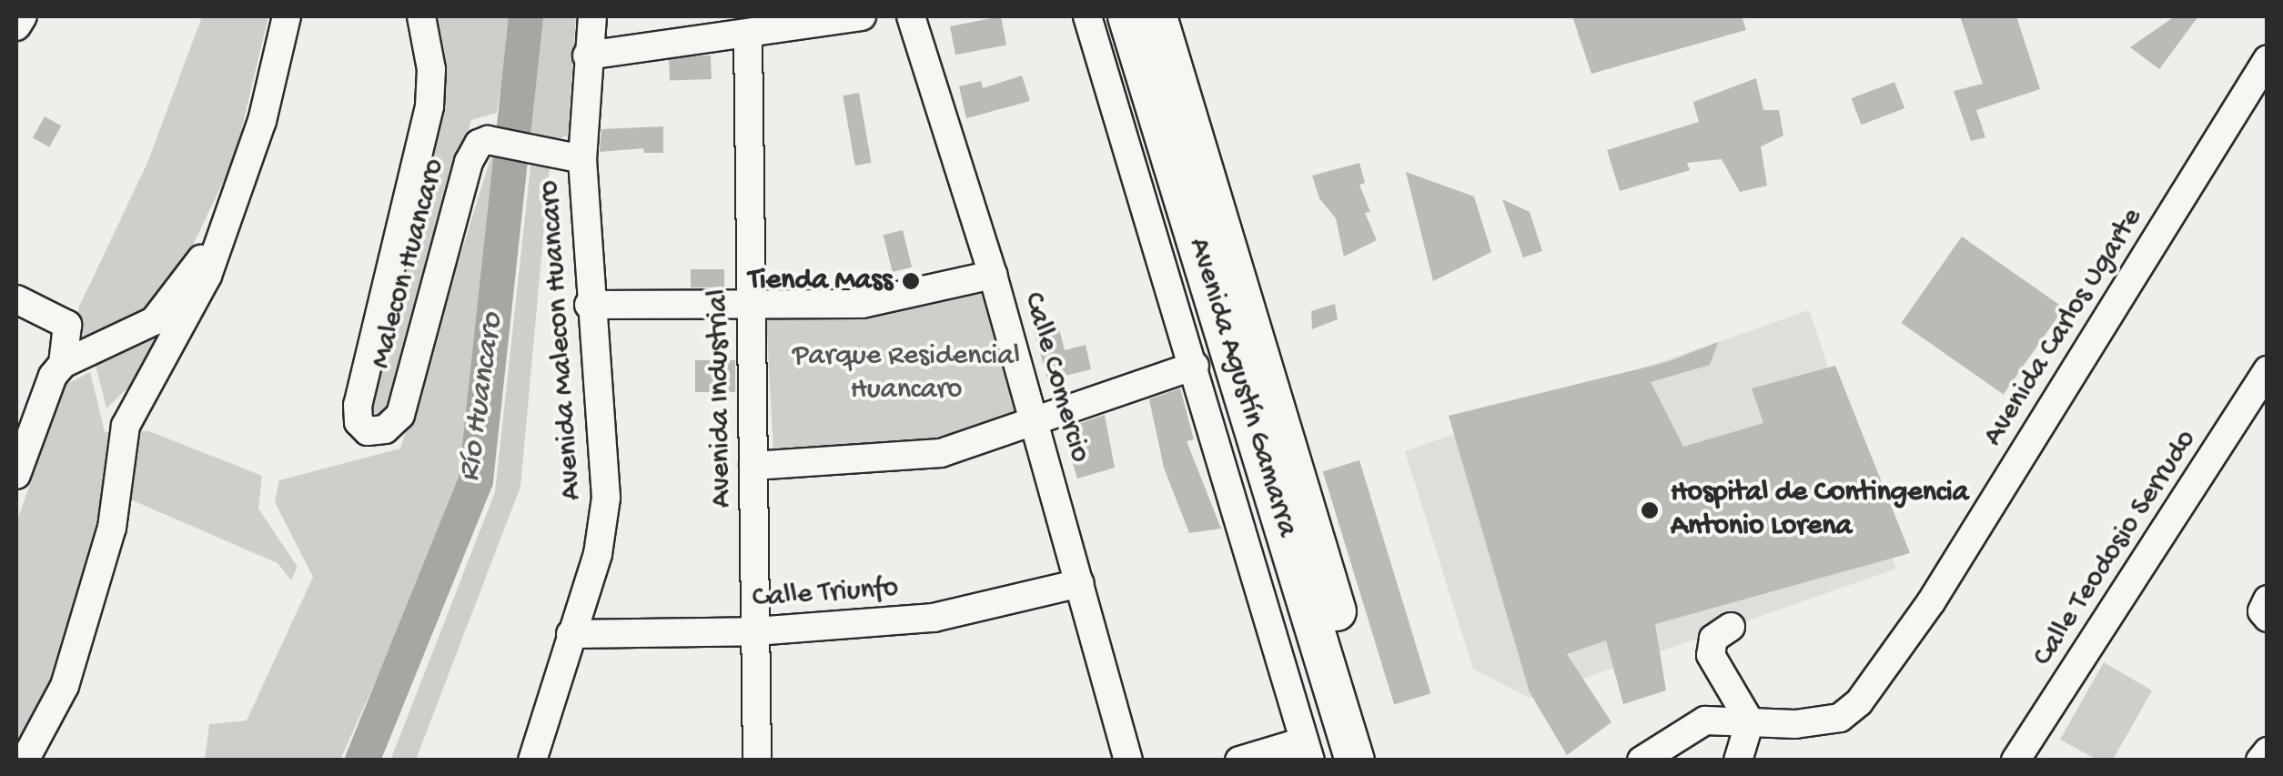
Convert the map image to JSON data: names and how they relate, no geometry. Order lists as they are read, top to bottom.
{
  "streets": {
    "highway": ["Avenida Agustín Gamarra"],
    "street": [
      "Malecon Huancaro",
      "Avenida Carlos Ugarte",
      "Avenida Malecon Huancaro",
      "Calle Comercio",
      "Avenida Industrial",
      "Calle Teodosio Serrudo",
      "Calle Triunfo"
    ]
  },
  "crossings": [
    ["Malecon Huancaro", "Avenida Malecon Huancaro"],
    ["Avenida Malecon Huancaro", "Calle Triunfo"],
    ["Calle Comercio", "Calle Triunfo"],
    ["Avenida Industrial", "Calle Triunfo"]
  ],
  "water": ["Río Huancaro"],
  "parks": ["Parque Residencial Huancaro"],
  "places": ["Tienda Mass", "Hospital de Contingencia Antonio Lorena"]
}
